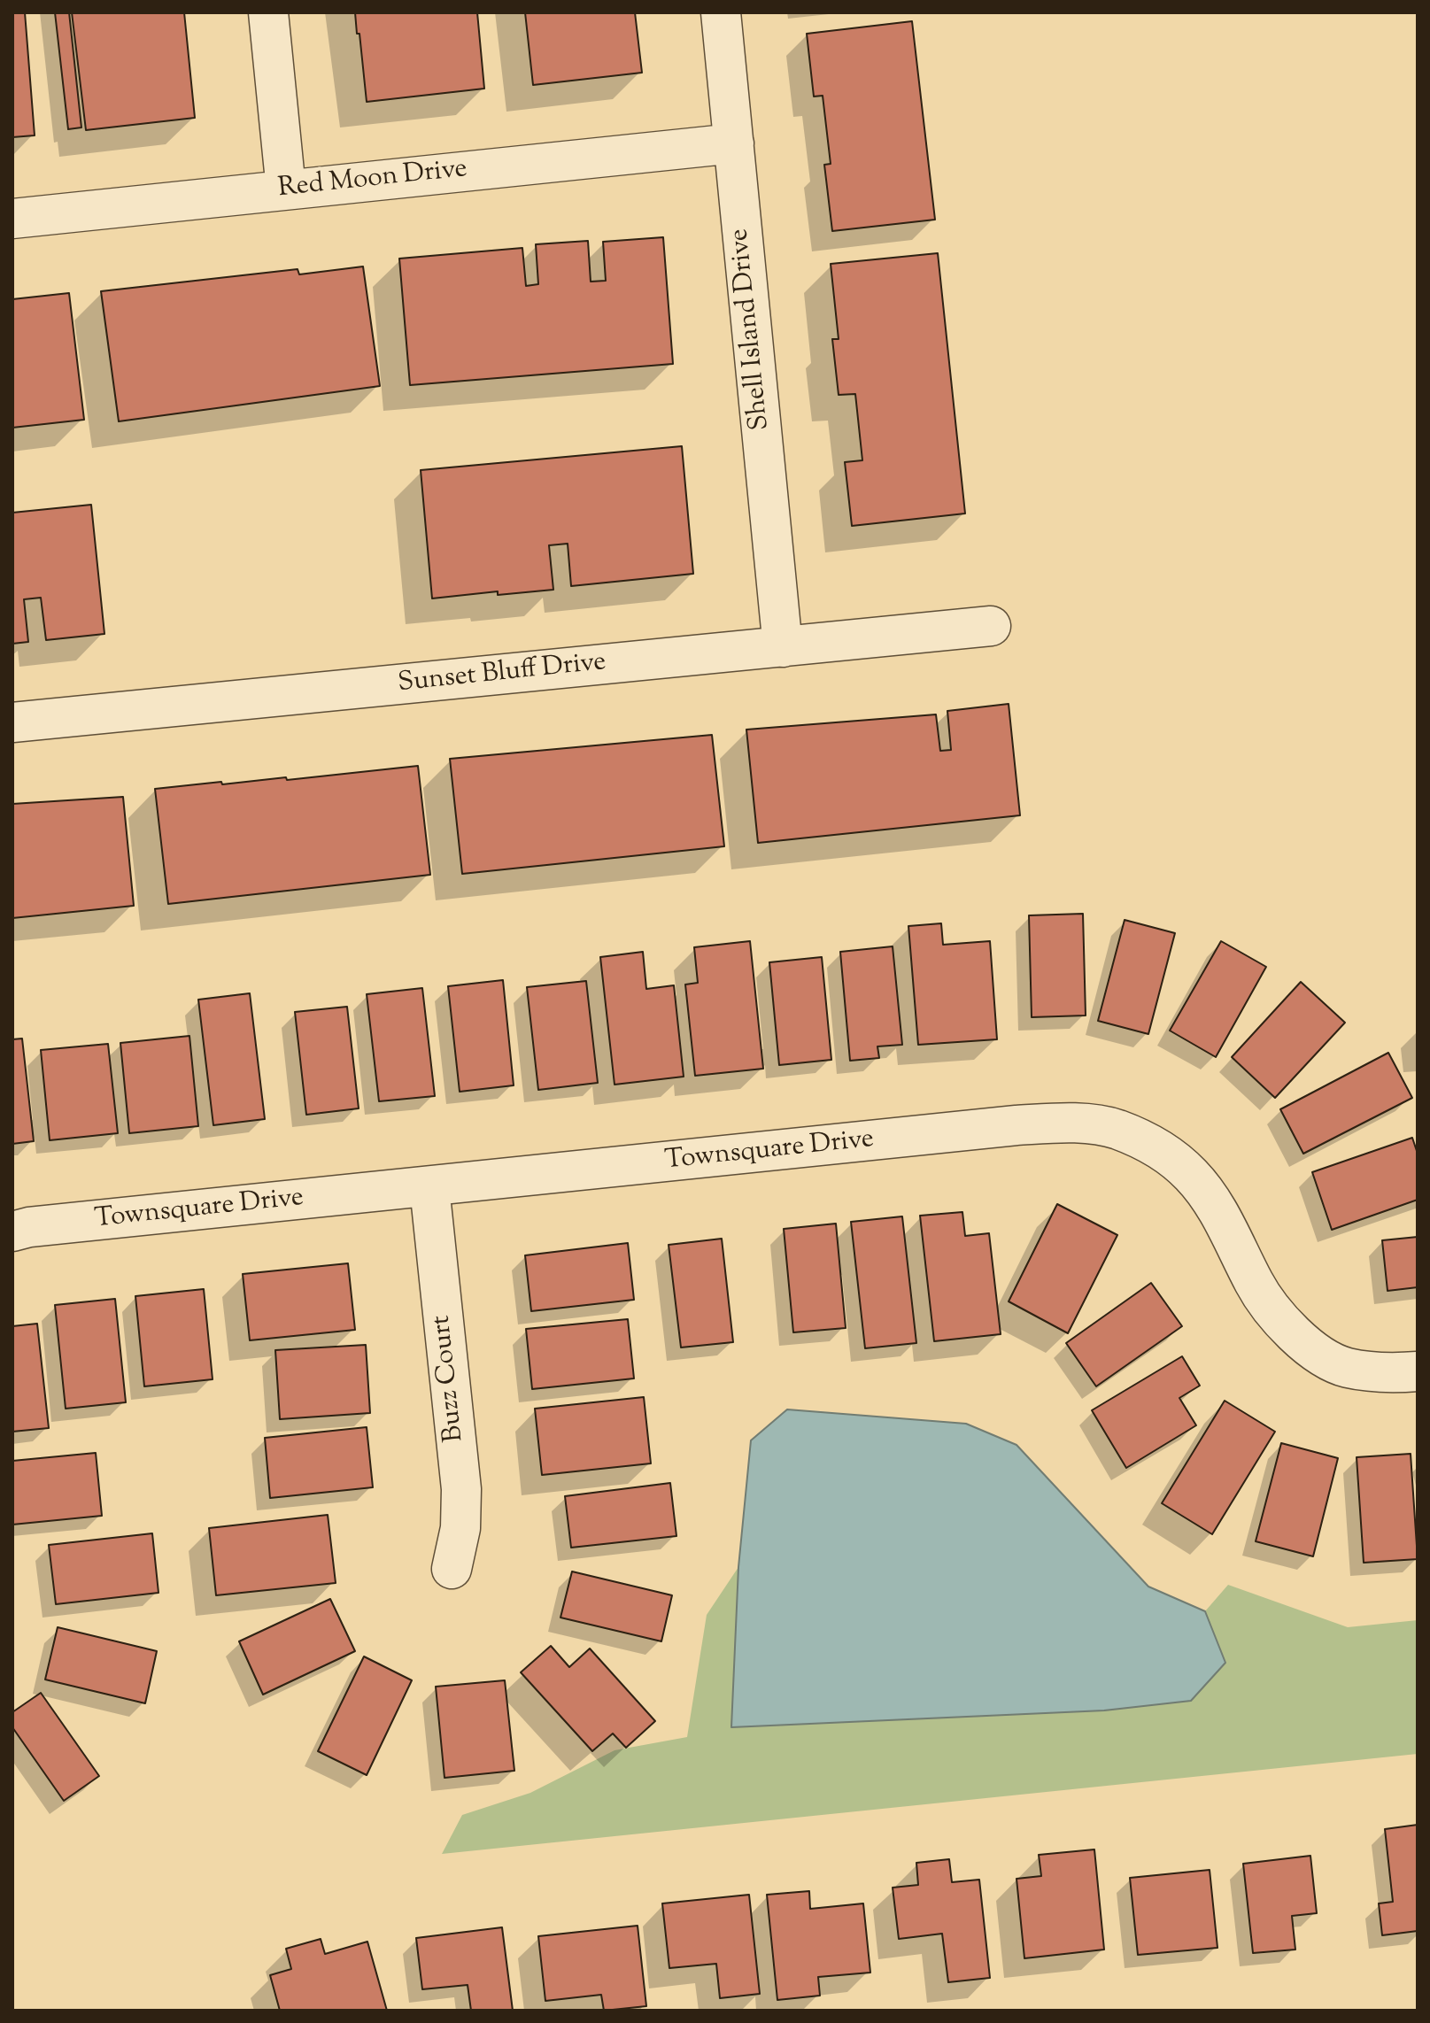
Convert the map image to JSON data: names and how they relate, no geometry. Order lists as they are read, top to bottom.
{
  "streets": {
    "street": [
      "Red Moon Drive",
      "Shell Island Drive",
      "Sunset Bluff Drive",
      "Townsquare Drive",
      "Buzz Court"
    ]
  },
  "crossings": [
    ["Red Moon Drive", "Shell Island Drive"],
    ["Shell Island Drive", "Sunset Bluff Drive"],
    ["Townsquare Drive", "Buzz Court"]
  ]
}
